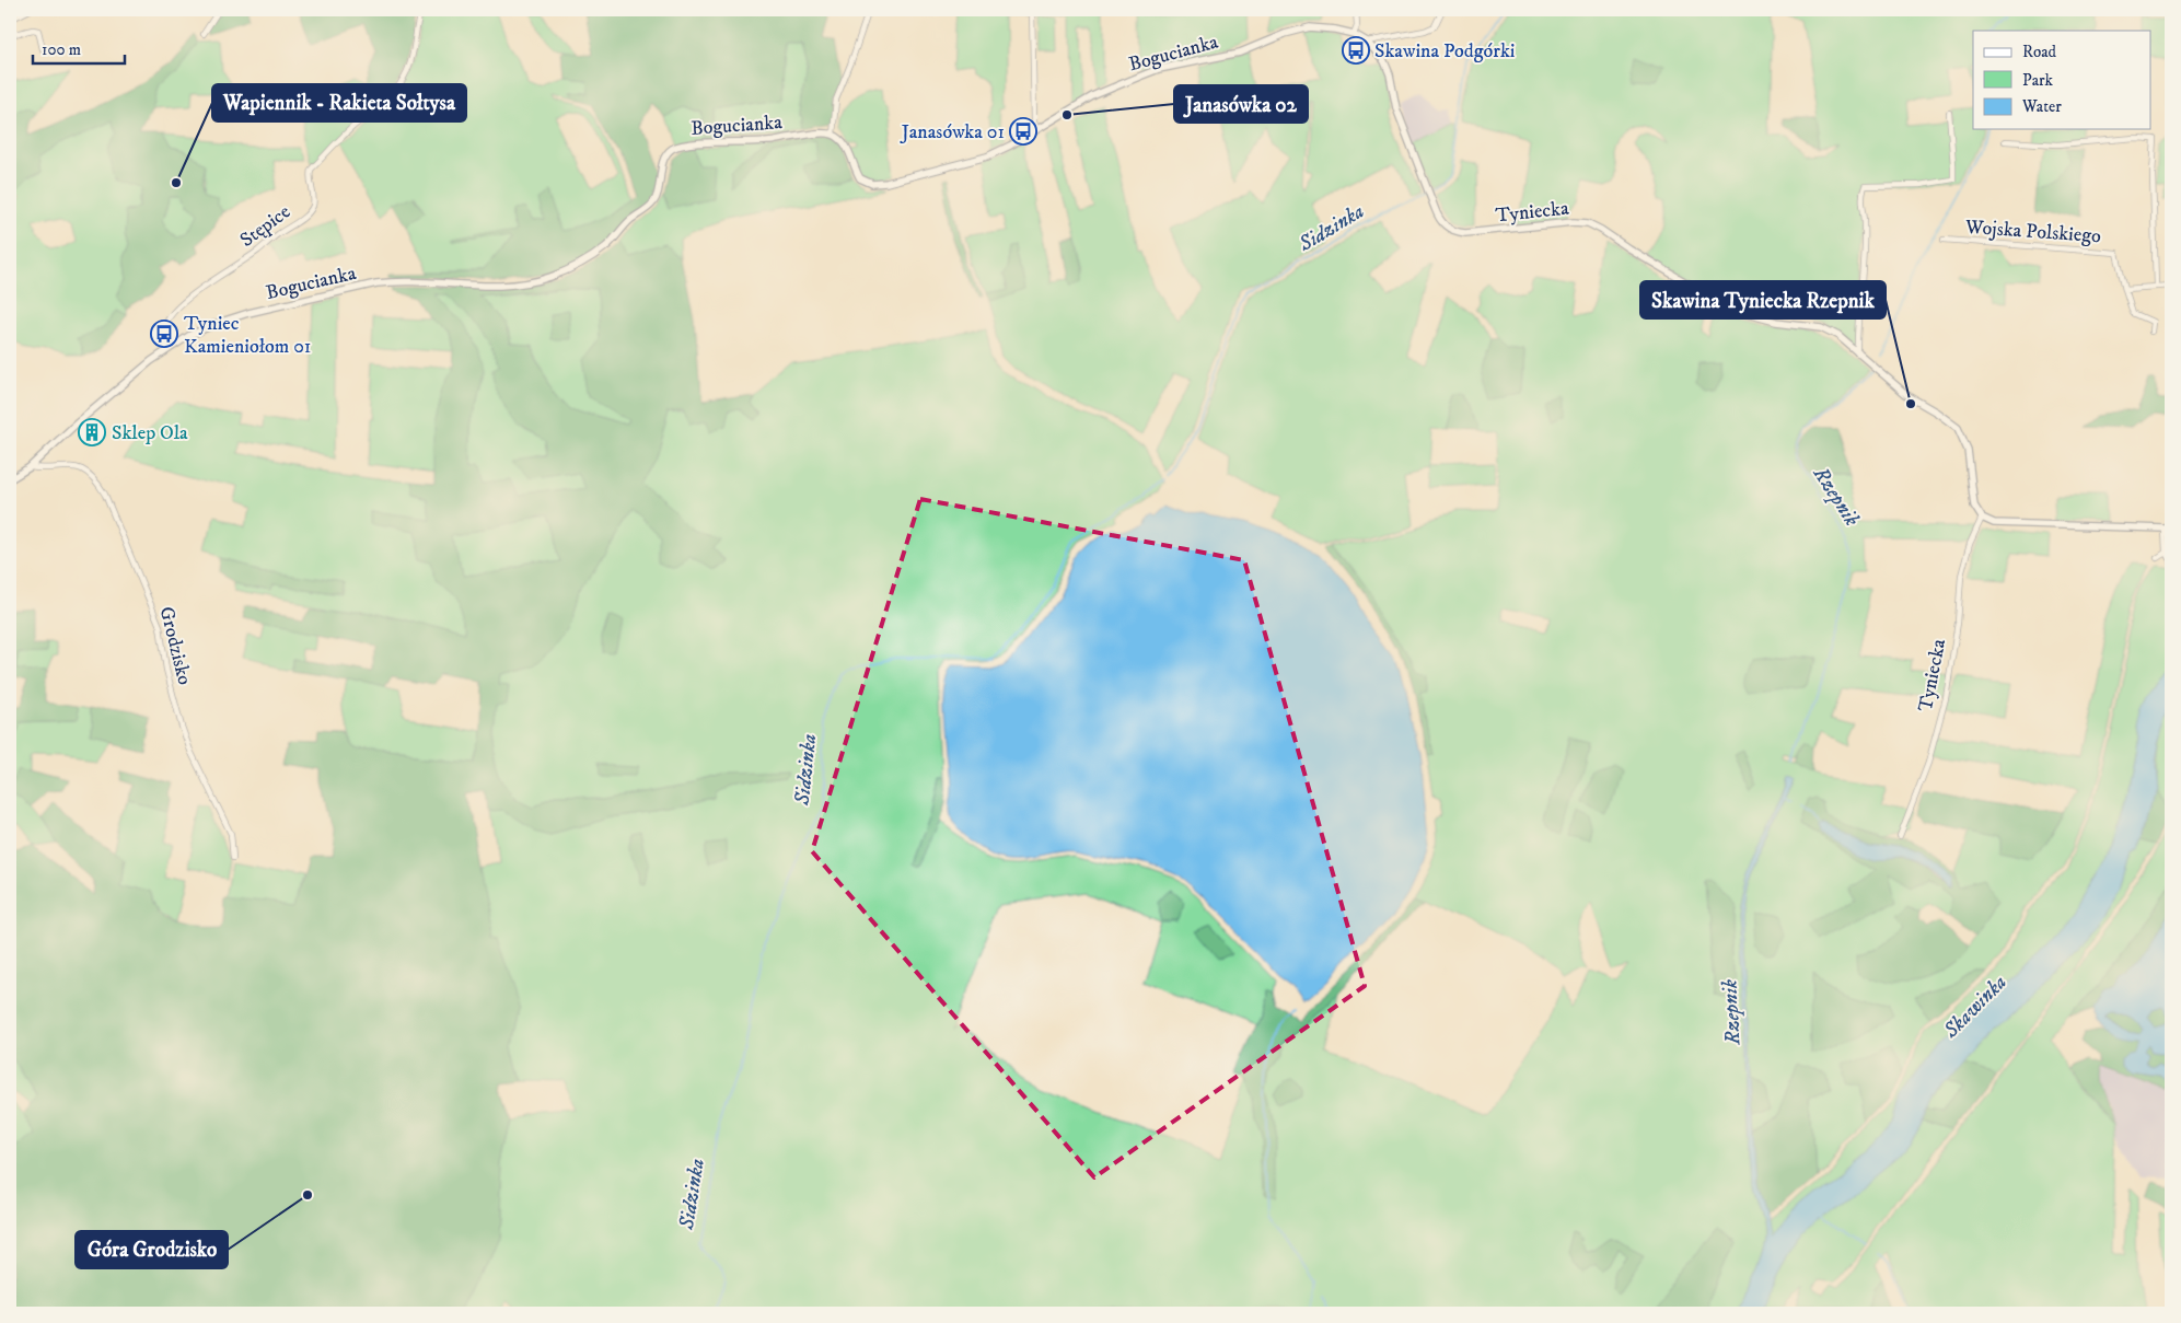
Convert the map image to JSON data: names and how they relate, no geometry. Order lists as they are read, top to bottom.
{
  "streets": {
    "street": [
      "Bogucianka",
      "Tyniecka",
      "Stępice",
      "Wojska Polskiego",
      "Grodzisko"
    ]
  },
  "crossings": [
    ["Bogucianka", "Tyniecka"],
    ["Bogucianka", "Stępice"],
    ["Bogucianka", "Grodzisko"]
  ],
  "water": ["Sidzinka", "Rzepnik", "Skawinka"],
  "places": {
    "bus stop": ["Skawina Podgórki", "Janasówka 01", "Tyniec Kamieniołom 01"],
    "other": [
      "Janasówka 02",
      "Wapiennik - Rakieta Sołtysa",
      "Skawina Tyniecka Rzepnik",
      "Góra Grodzisko"
    ],
    "building": ["Sklep Ola"]
  },
  "legend": ["Road", "Park", "Water"],
  "scale_bar": "100 m"
}
